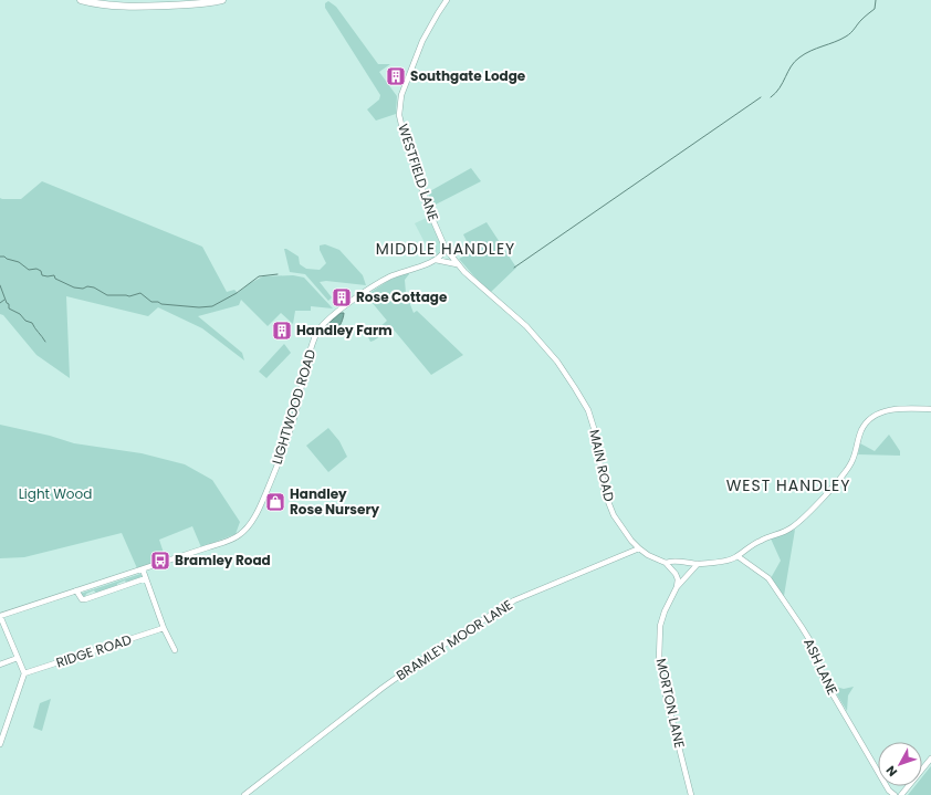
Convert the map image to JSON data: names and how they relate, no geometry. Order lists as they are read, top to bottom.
{
  "streets": {
    "street": [
      "WESTFIELD LANE",
      "LIGHTWOOD ROAD",
      "MAIN ROAD",
      "BRAMLEY MOOR LANE",
      "RIDGE ROAD",
      "ASH LANE",
      "MORTON LANE"
    ]
  },
  "crossings": [
    ["WESTFIELD LANE", "MAIN ROAD"],
    ["MAIN ROAD", "BRAMLEY MOOR LANE"],
    ["MAIN ROAD", "ASH LANE"],
    ["MAIN ROAD", "MORTON LANE"]
  ],
  "districts": ["MIDDLE HANDLEY", "WEST HANDLEY"],
  "parks": ["Light Wood"],
  "places": {
    "building": ["Southgate Lodge", "Rose Cottage", "Handley Farm"],
    "shop": ["Handley Rose Nursery"],
    "bus stop": ["Bramley Road"]
  },
  "north": "bottom left"
}
